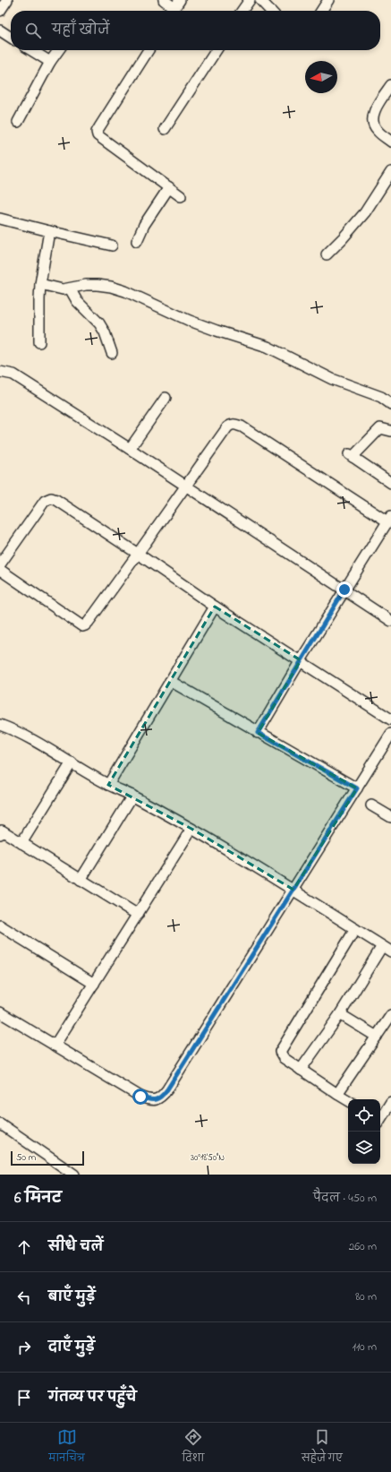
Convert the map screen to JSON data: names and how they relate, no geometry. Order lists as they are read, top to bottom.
{
  "scale_bar": "50 m",
  "north": "left",
  "page": {
    "search": "यहाँ खोजें",
    "scale": "50 m",
    "heading": ["6 मिनट", "पैदल · 450 m"],
    "list": [
      ["सीधे चलें", "260 m"],
      ["बाएँ मुड़ें", "80 m"],
      ["दाएँ मुड़ें", "110 m"],
      "गंतव्य पर पहुँचे"
    ],
    "nav": ["मानचित्र", "दिशा", "सहेजे गए"]
  },
  "coordinates": ["30°18'50\"N"]
}
